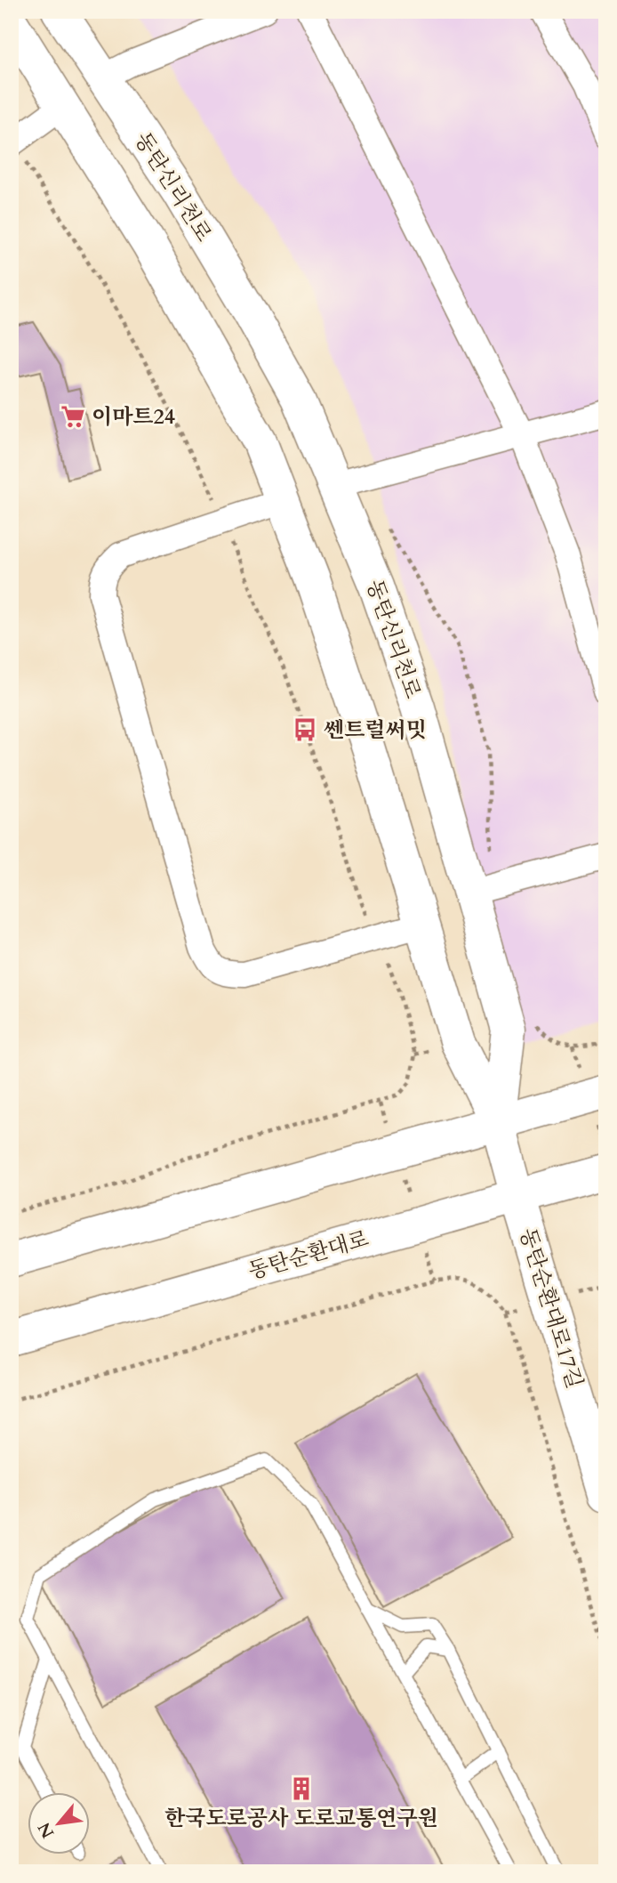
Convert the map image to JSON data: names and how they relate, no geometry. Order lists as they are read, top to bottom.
{
  "streets": {
    "main road": ["동탄신리천로", "동탄순환대로", "동탄순환대로17길"]
  },
  "crossings": [
    ["동탄신리천로", "동탄순환대로17길"],
    ["동탄순환대로", "동탄순환대로17길"]
  ],
  "places": {
    "supermarket": ["이마트24"],
    "bus stop": ["쎈트럴써밋"],
    "building": ["한국도로공사 도로교통연구원"]
  },
  "north": "bottom left"
}
